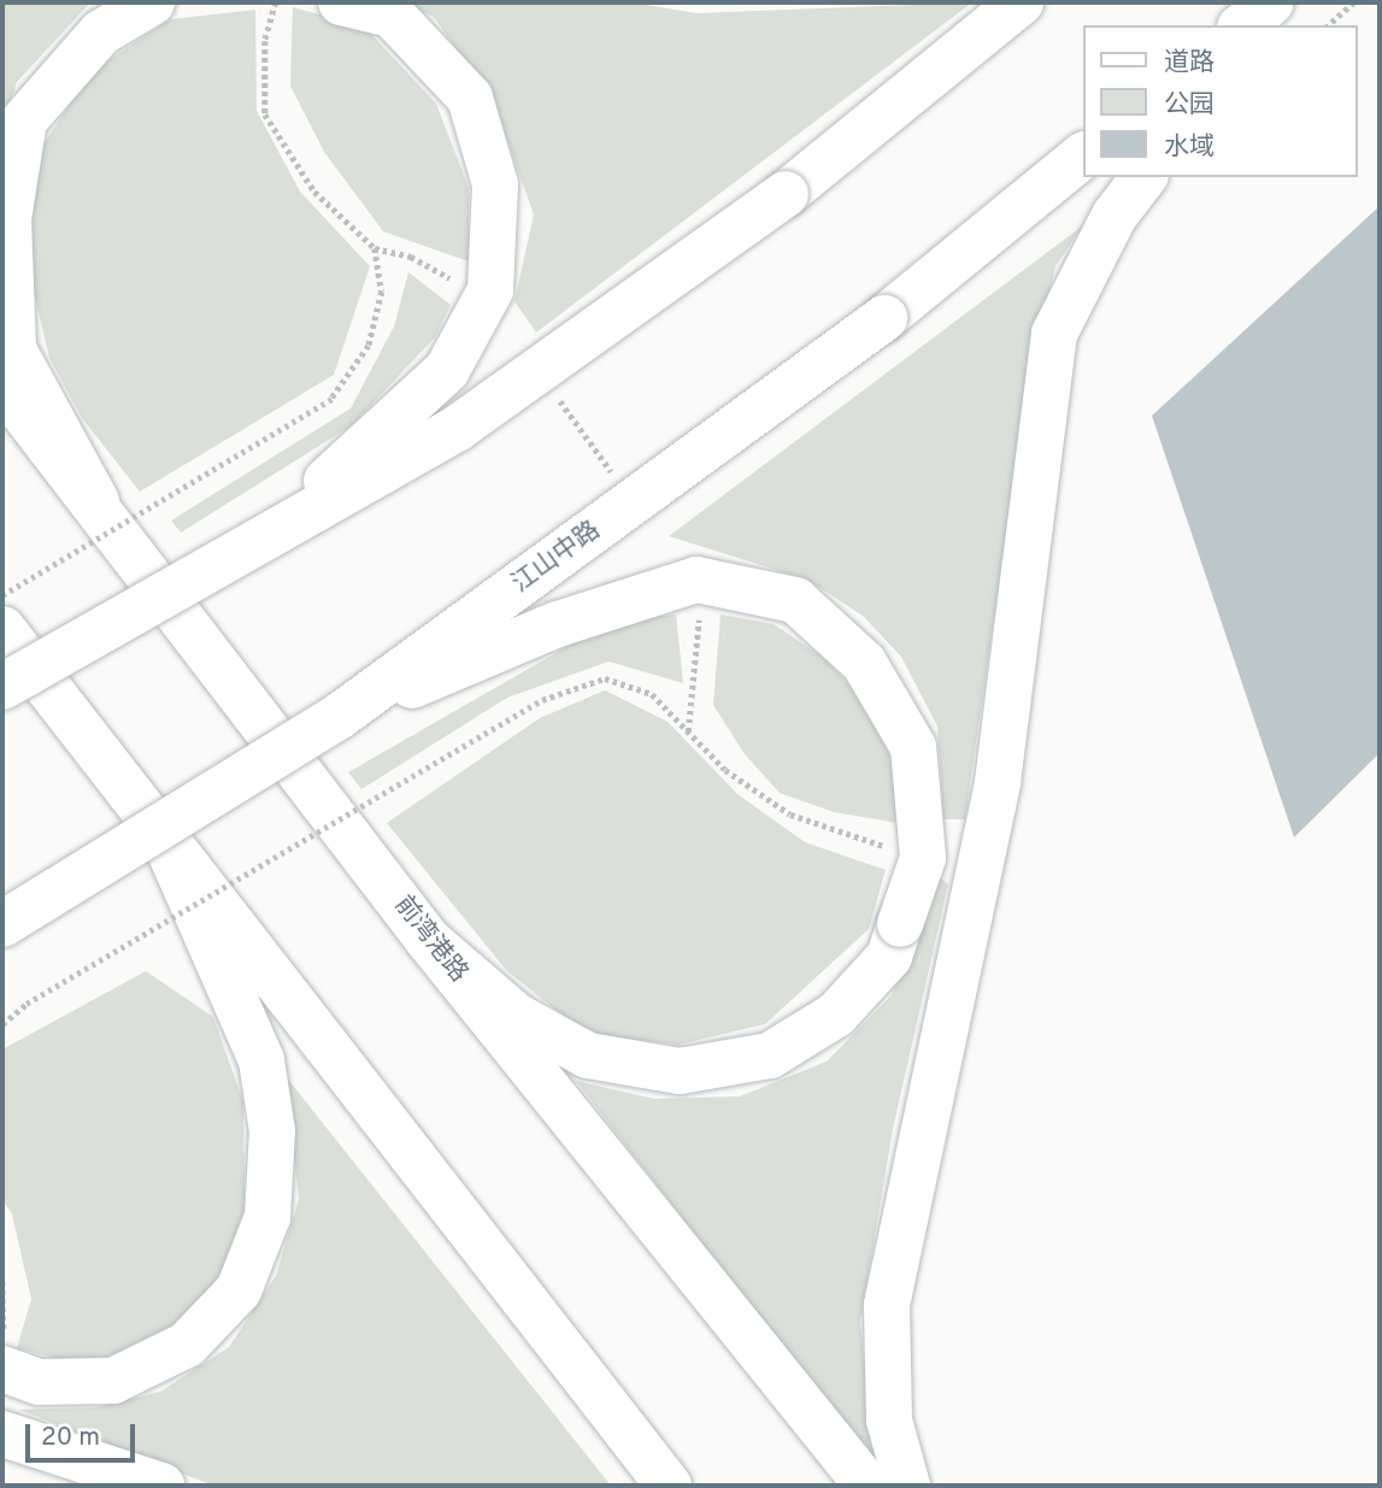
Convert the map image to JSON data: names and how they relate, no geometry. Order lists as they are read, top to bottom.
{
  "streets": {
    "main road": ["江山中路", "前湾港路"]
  },
  "legend": ["道路", "公园", "水域"],
  "scale_bar": "20 m"
}
